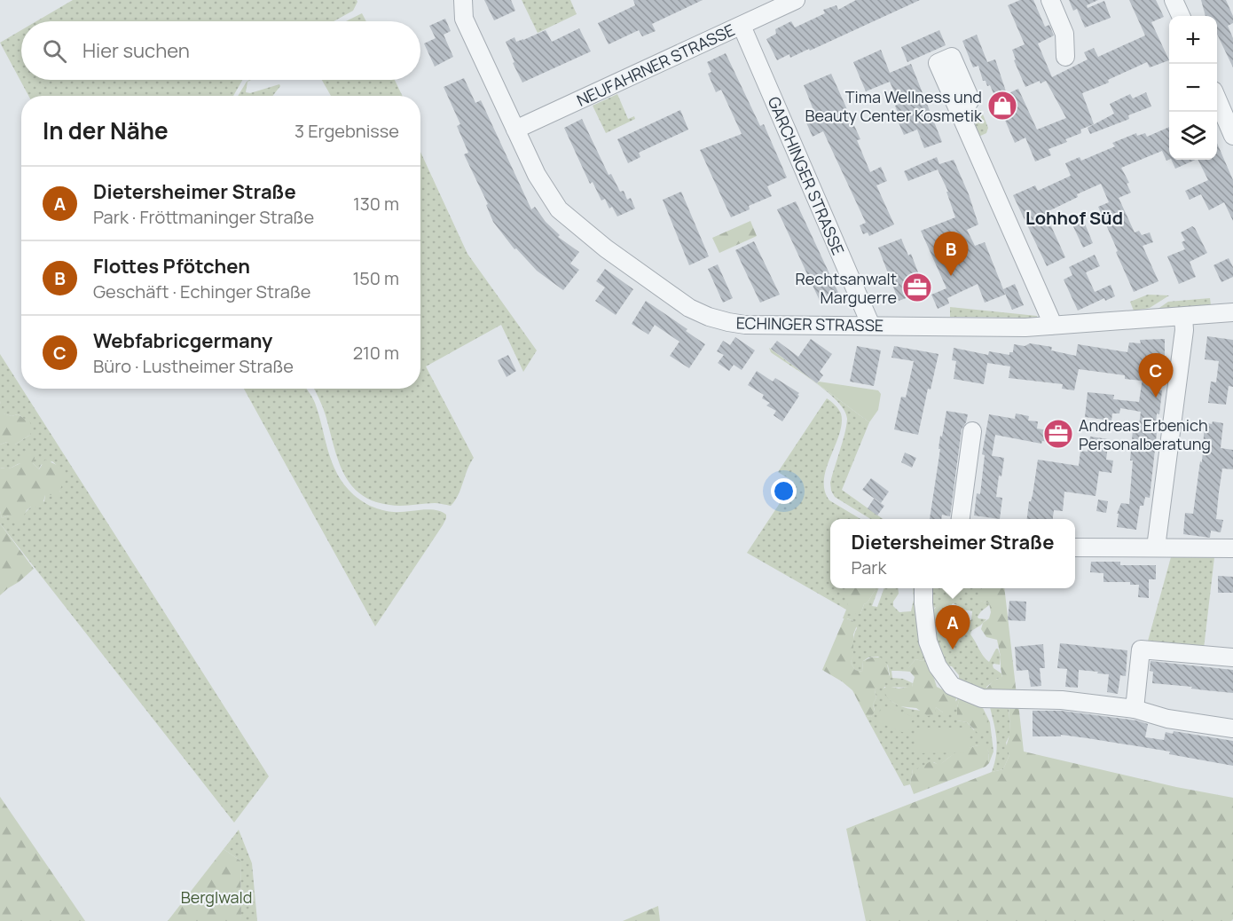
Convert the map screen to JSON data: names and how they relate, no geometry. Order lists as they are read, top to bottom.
{
  "streets": {
    "street": ["NEUFAHRNER STRASSE", "GARCHINGER STRASSE", "ECHINGER STRASSE"]
  },
  "crossings": [
    ["NEUFAHRNER STRASSE", "GARCHINGER STRASSE"],
    ["NEUFAHRNER STRASSE", "ECHINGER STRASSE"],
    ["GARCHINGER STRASSE", "ECHINGER STRASSE"]
  ],
  "districts": ["Lohhof Süd"],
  "parks": ["Berglwald"],
  "places": {
    "shop": ["Tima Wellness und Beauty Center Kosmetik"],
    "office": ["Rechtsanwalt Marguerre", "Andreas Erbenich Personalberatung"]
  },
  "page": {
    "map_buttons": ["+", "−"],
    "search": "Hier suchen",
    "heading": ["In der Nähe", "3 Ergebnisse"],
    "list": [
      {
        "mark": "A",
        "name": "Dietersheimer Straße",
        "note": "Park · Fröttmaninger Straße",
        "value": "130 m"
      },
      {
        "mark": "B",
        "name": "Flottes Pfötchen",
        "note": "Geschäft · Echinger Straße",
        "value": "150 m"
      },
      {
        "mark": "C",
        "name": "Webfabricgermany",
        "note": "Büro · Lustheimer Straße",
        "value": "210 m"
      }
    ],
    "pins": ["B", "C", "A"],
    "popup": ["Dietersheimer Straße", "Park"]
  }
}
